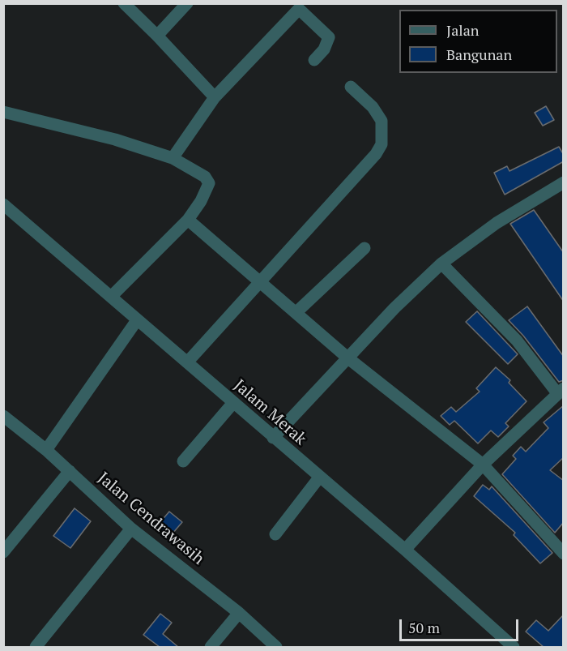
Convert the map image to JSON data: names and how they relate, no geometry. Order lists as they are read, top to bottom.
{
  "streets": {
    "street": ["Jalam Merak", "Jalan Cendrawasih"]
  },
  "legend": ["Jalan", "Bangunan"],
  "scale_bar": "50 m"
}
